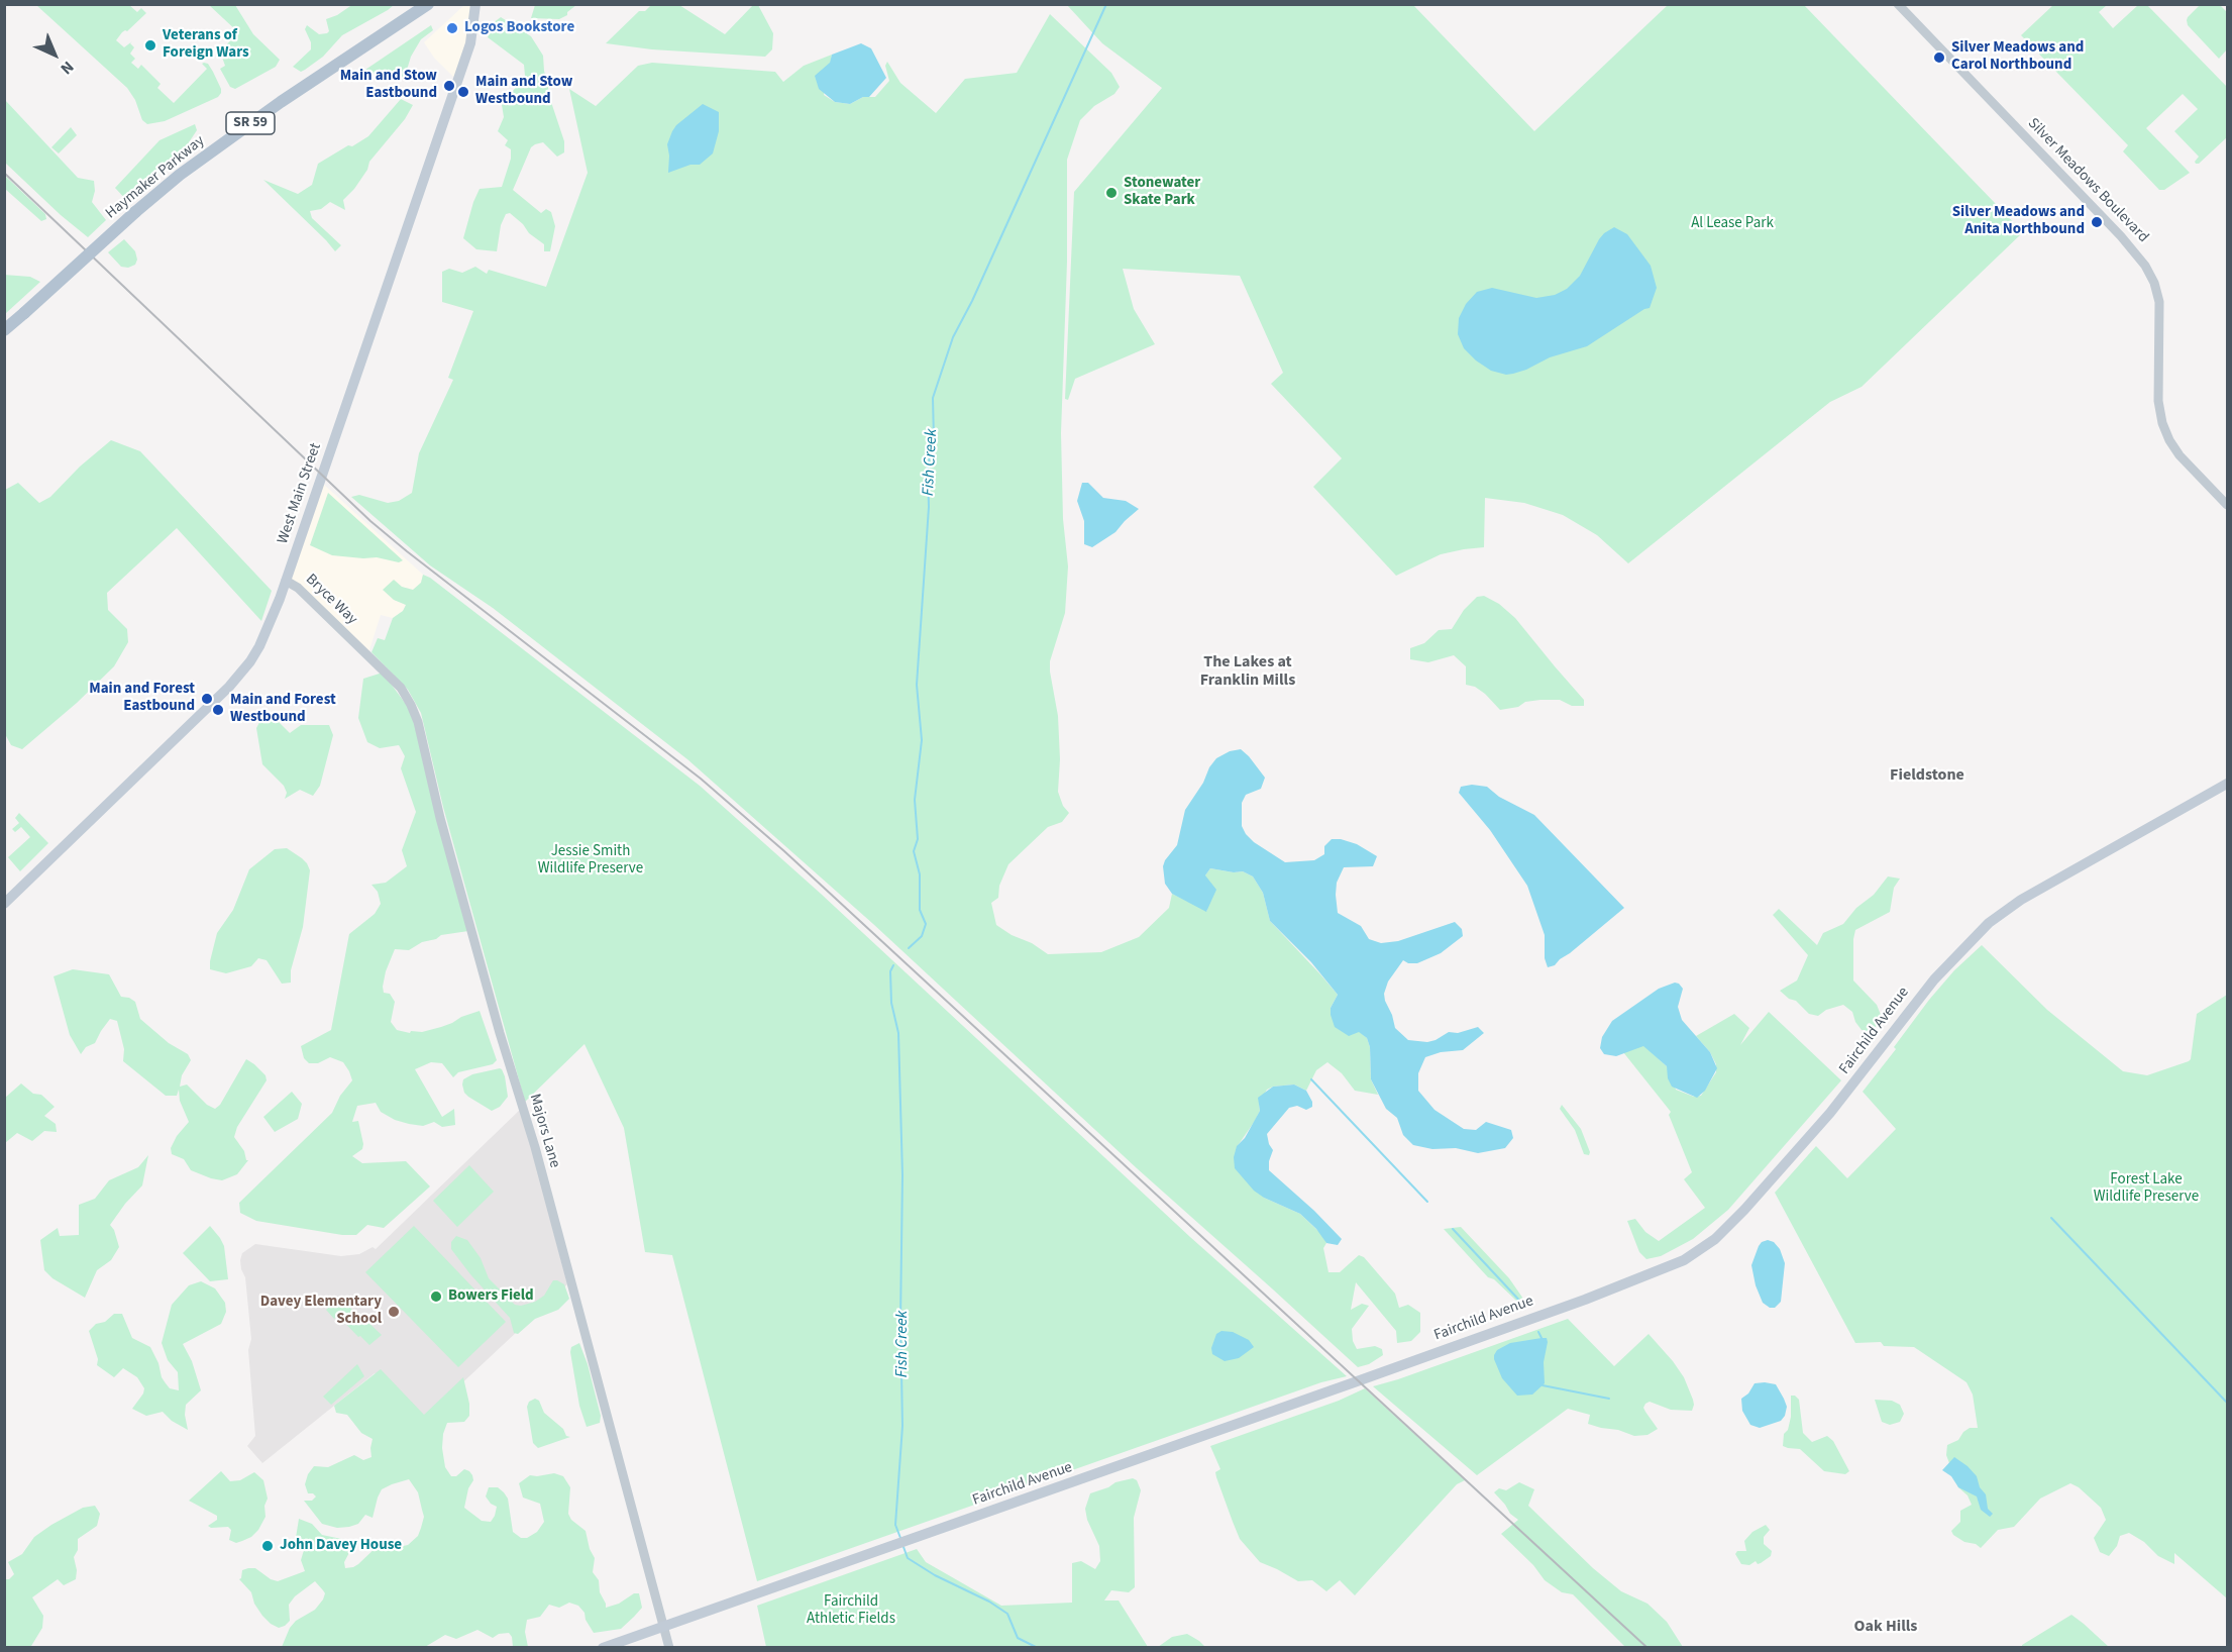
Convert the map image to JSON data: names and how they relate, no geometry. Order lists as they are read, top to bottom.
{
  "streets": {
    "main road": [
      "SR 59",
      "Haymaker Parkway",
      "West Main Street",
      "Fairchild Avenue"
    ],
    "street": ["Silver Meadows Boulevard", "Bryce Way", "Majors Lane"]
  },
  "crossings": [
    ["West Main Street", "Bryce Way"],
    ["Bryce Way", "Majors Lane"],
    ["Fairchild Avenue", "Majors Lane"]
  ],
  "districts": ["The Lakes at Franklin Mills", "Fieldstone", "Oak Hills"],
  "water": ["Fish Creek"],
  "parks": [
    "Al Lease Park",
    "Jessie Smith Wildlife Preserve",
    "Forest Lake Wildlife Preserve",
    "Fairchild Athletic Fields"
  ],
  "places": [
    "Logos Bookstore",
    "Veterans of Foreign Wars",
    "Silver Meadows and Carol Northbound",
    "Main and Stow Eastbound",
    "Main and Stow Westbound",
    "Stonewater Skate Park",
    "Silver Meadows and Anita Northbound",
    "Main and Forest Eastbound",
    "Main and Forest Westbound",
    "Bowers Field",
    "Davey Elementary School",
    "John Davey House"
  ],
  "north": "bottom right"
}
